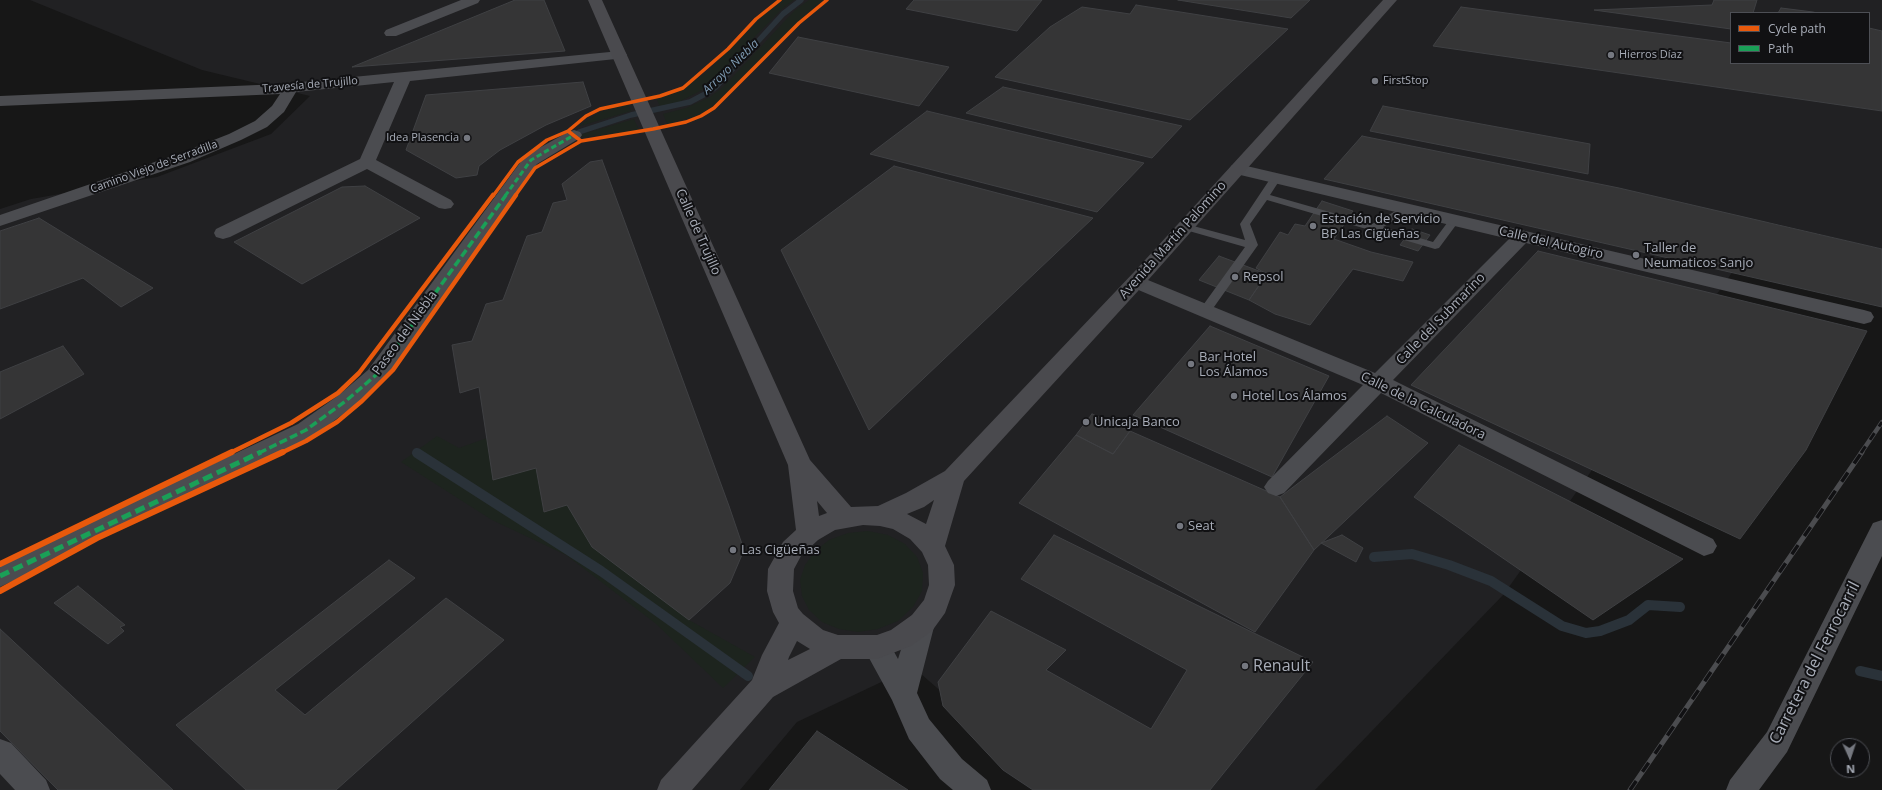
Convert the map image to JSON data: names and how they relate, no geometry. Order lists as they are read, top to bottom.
{
  "streets": {
    "main road": ["Calle de Trujillo", "Avenida Martín Palomino"],
    "street": [
      "Travesía de Trujillo",
      "Camino Viejo de Serradilla",
      "Calle del Autogiro",
      "Calle del Submarino",
      "Paseo del Niebla",
      "Calle de la Calculadora",
      "Carretera del Ferrocarril"
    ]
  },
  "crossings": [
    ["Travesía de Trujillo", "Camino Viejo de Serradilla"],
    ["Travesía de Trujillo", "Calle de Trujillo"],
    ["Avenida Martín Palomino", "Calle del Autogiro"],
    ["Avenida Martín Palomino", "Calle de la Calculadora"],
    ["Calle del Autogiro", "Calle del Submarino"],
    ["Calle del Submarino", "Calle de la Calculadora"]
  ],
  "water": ["Arroyo Niebla"],
  "places": [
    "Hierros Díaz",
    "FirstStop",
    "Idea Plasencia",
    "Estación de Servicio BP Las Cigüeñas",
    "Taller de Neumaticos Sanjo",
    "Repsol",
    "Bar Hotel Los Álamos",
    "Hotel Los Álamos",
    "Unicaja Banco",
    "Seat",
    "Las Cigüeñas",
    "Renault"
  ],
  "legend": ["Cycle path", "Path"],
  "north": "bottom"
}
